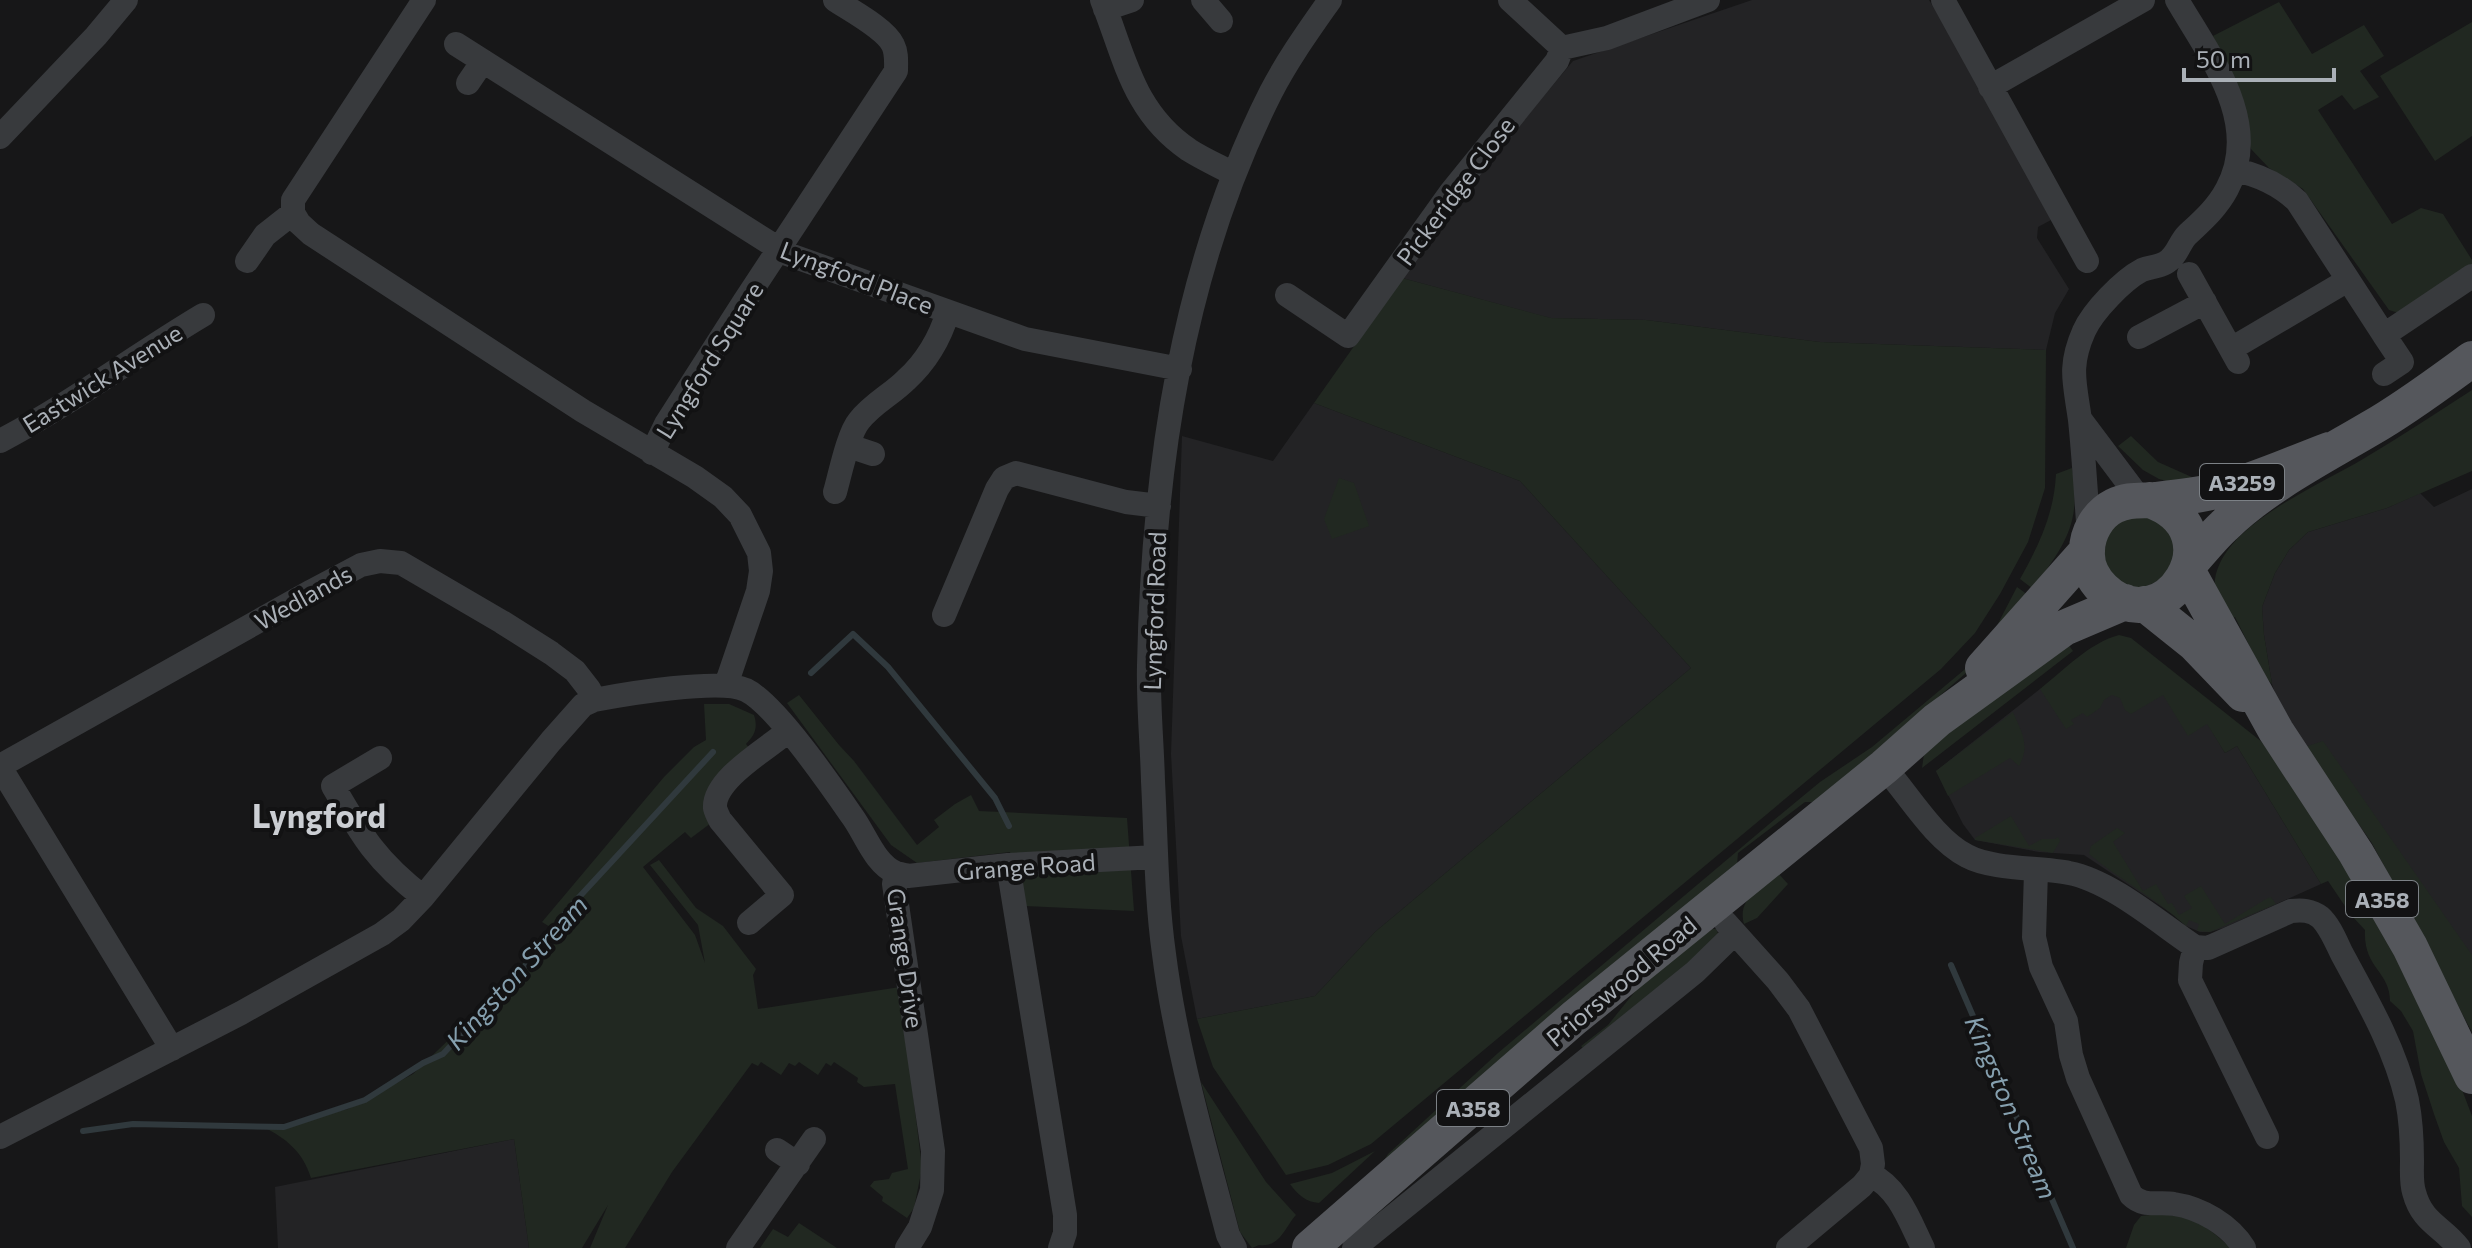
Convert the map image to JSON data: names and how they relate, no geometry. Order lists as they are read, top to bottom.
{
  "streets": {
    "main road": ["A3259", "A358", "Priorswood Road"],
    "street": [
      "Pickeridge Close",
      "Lyngford Place",
      "Lyngford Square",
      "Eastwick Avenue",
      "Wedlands",
      "Lyngford Road",
      "Grange Road",
      "Grange Drive"
    ]
  },
  "crossings": [
    ["Lyngford Place", "Lyngford Square"],
    ["Lyngford Place", "Lyngford Road"],
    ["Lyngford Square", "Grange Drive"],
    ["Lyngford Road", "Grange Road"],
    ["Grange Road", "Grange Drive"],
    ["A358", "Priorswood Road"]
  ],
  "districts": ["Lyngford"],
  "water": ["Kingston Stream"],
  "scale_bar": "50 m"
}
